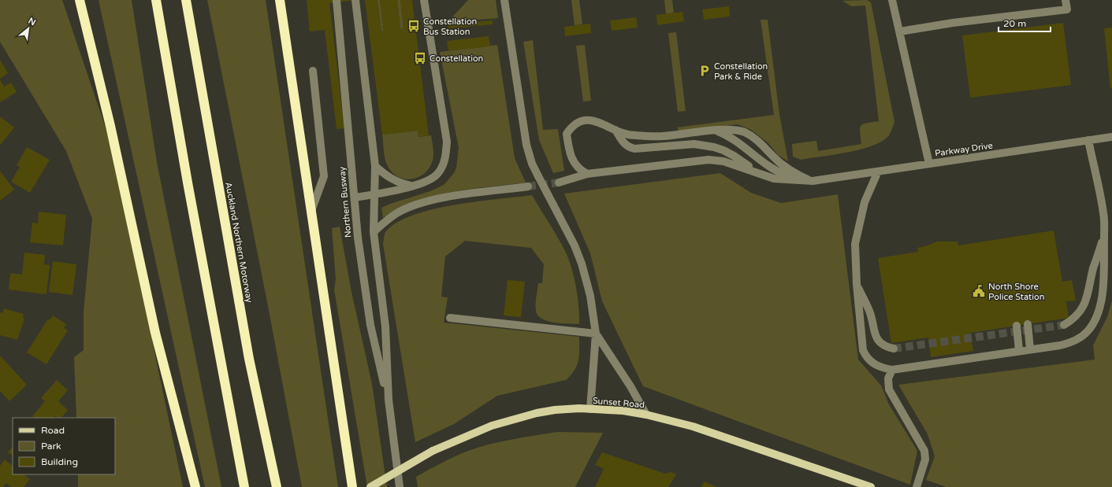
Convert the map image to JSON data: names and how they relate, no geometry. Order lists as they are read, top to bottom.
{
  "streets": {
    "highway": ["Auckland Northern Motorway"],
    "main road": ["Sunset Road"],
    "street": ["Parkway Drive", "Northern Busway"]
  },
  "places": {
    "bus stop": ["Constellation Bus Station", "Constellation"],
    "parking": ["Constellation Park & Ride"],
    "public building": ["North Shore Police Station"]
  },
  "legend": ["Road", "Park", "Building"],
  "scale_bar": "20 m",
  "north": "top right"
}
